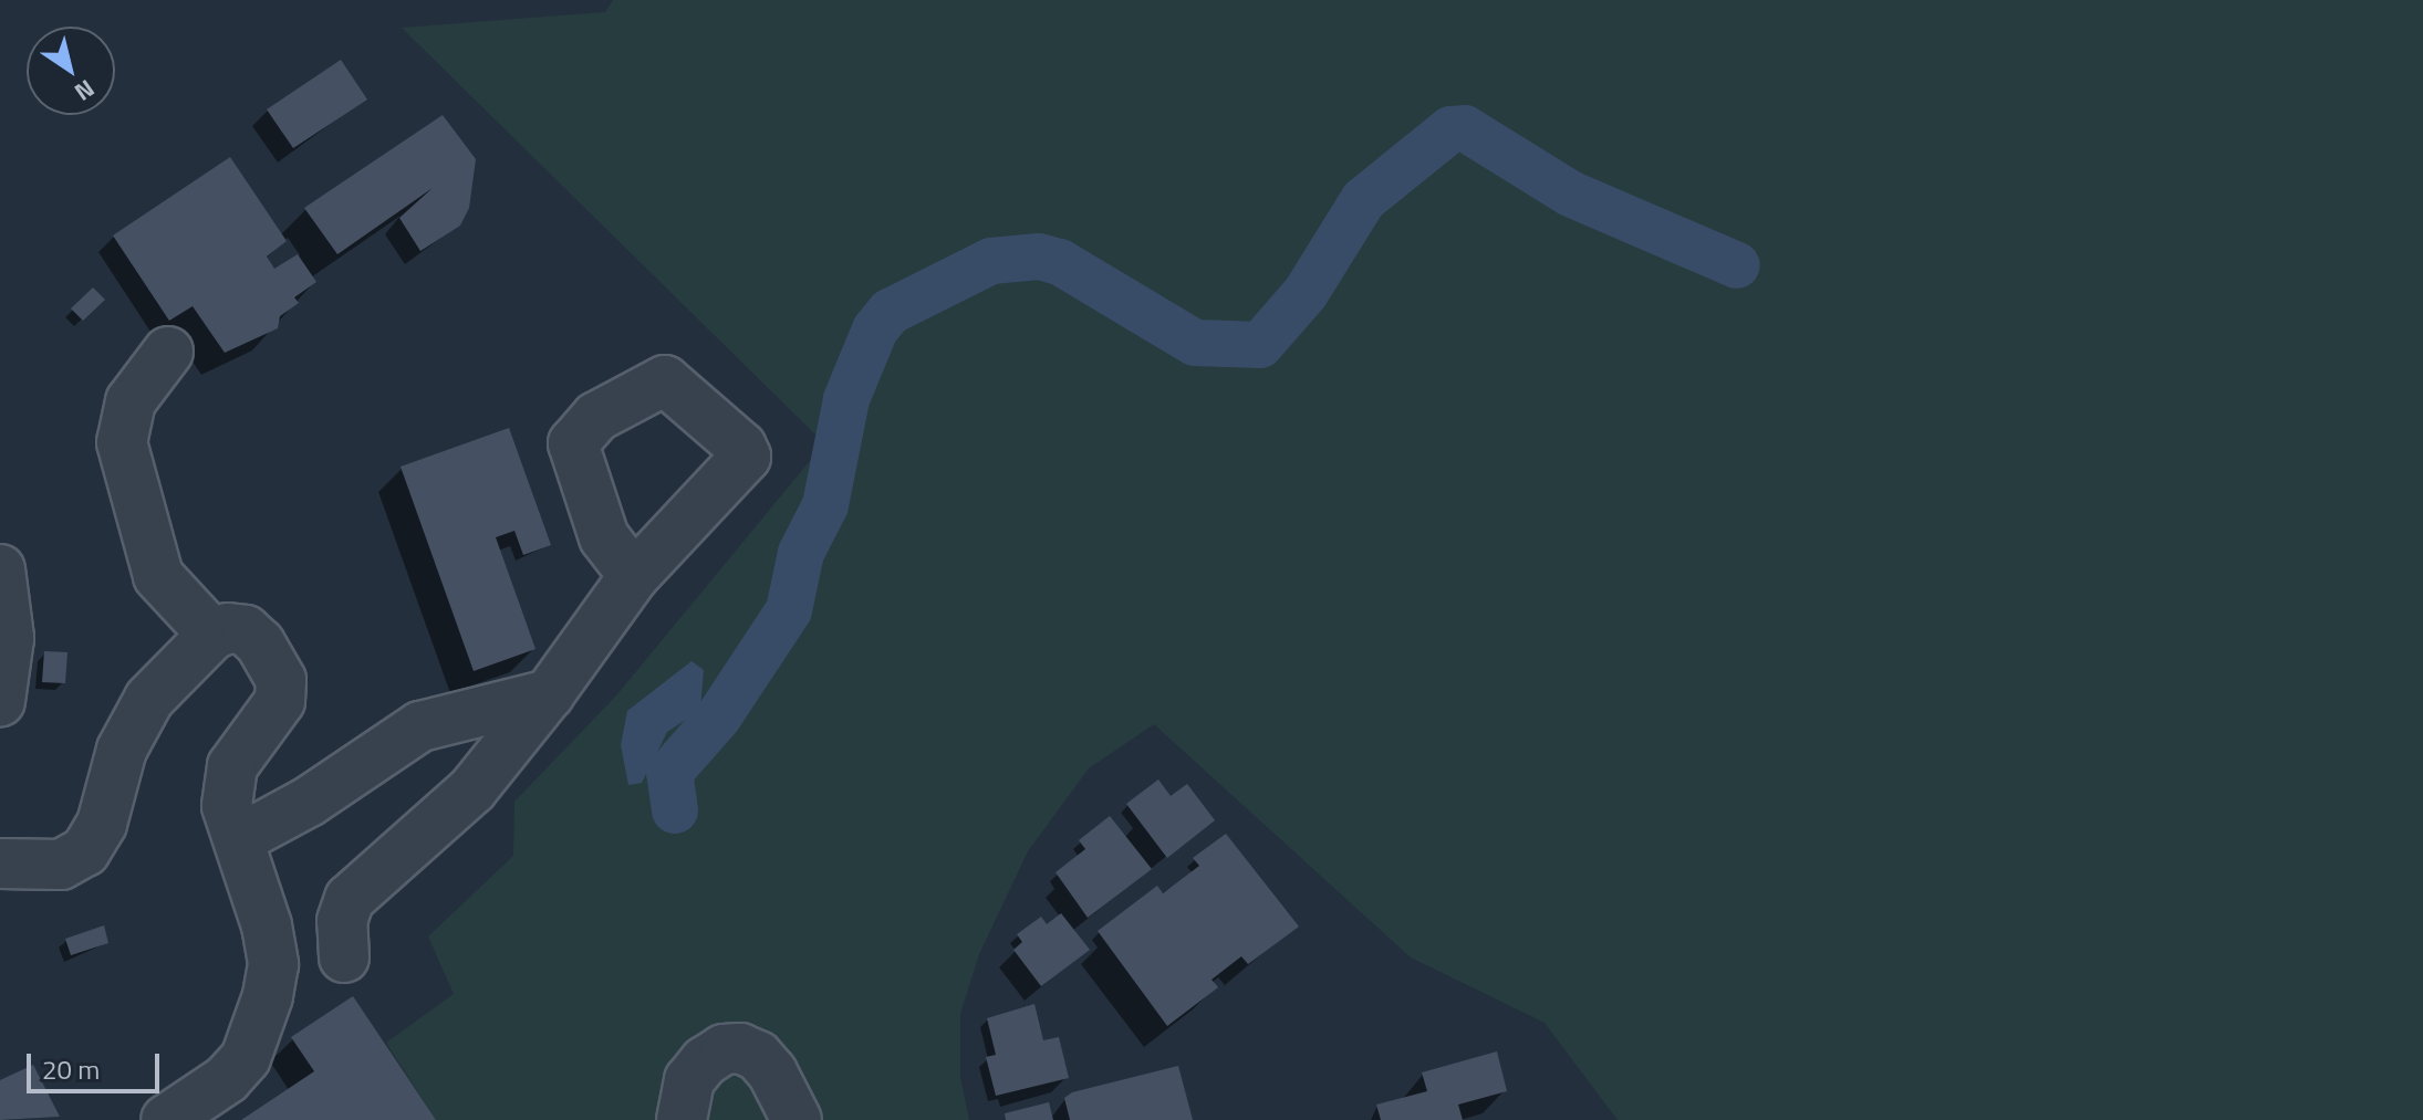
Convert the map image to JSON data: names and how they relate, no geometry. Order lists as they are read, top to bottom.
{
  "scale_bar": "20 m",
  "north": "bottom right"
}
